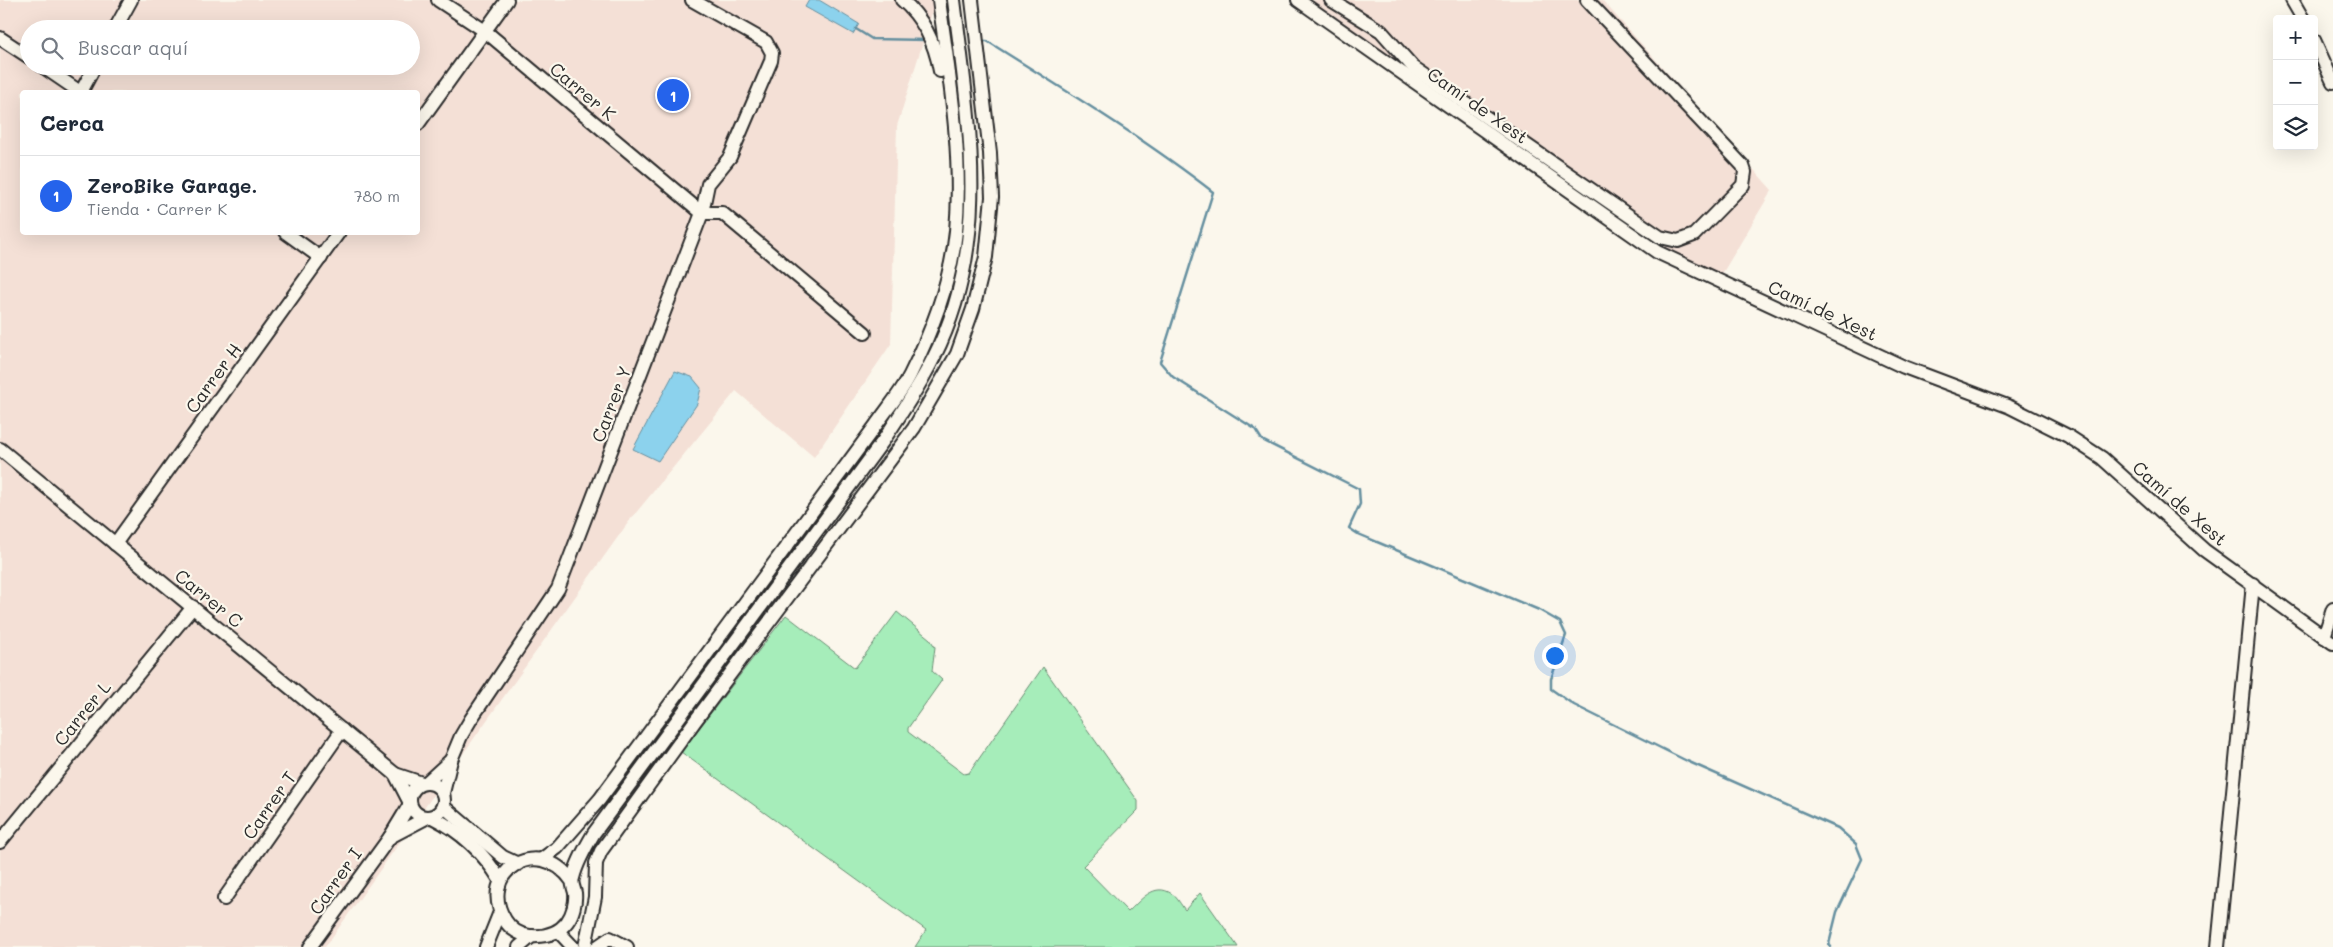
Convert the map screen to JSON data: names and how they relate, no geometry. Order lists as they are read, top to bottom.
{
  "streets": {
    "street": [
      "Carrer K",
      "Camí de Xest",
      "Carrer H",
      "Carrer Y",
      "Carrer C",
      "Carrer L",
      "Carrer T",
      "Carrer I"
    ]
  },
  "crossings": [
    ["Carrer K", "Carrer Y"],
    ["Carrer H", "Carrer C"],
    ["Carrer Y", "Carrer C"],
    ["Carrer Y", "Carrer I"],
    ["Carrer C", "Carrer L"],
    ["Carrer C", "Carrer T"],
    ["Carrer C", "Carrer I"]
  ],
  "page": {
    "map_buttons": ["+", "−"],
    "search": "Buscar aquí",
    "pins": "1",
    "heading": "Cerca",
    "list": [
      {
        "mark": "1",
        "name": "ZeroBike Garage.",
        "note": "Tienda · Carrer K",
        "value": "780 m"
      }
    ]
  }
}
